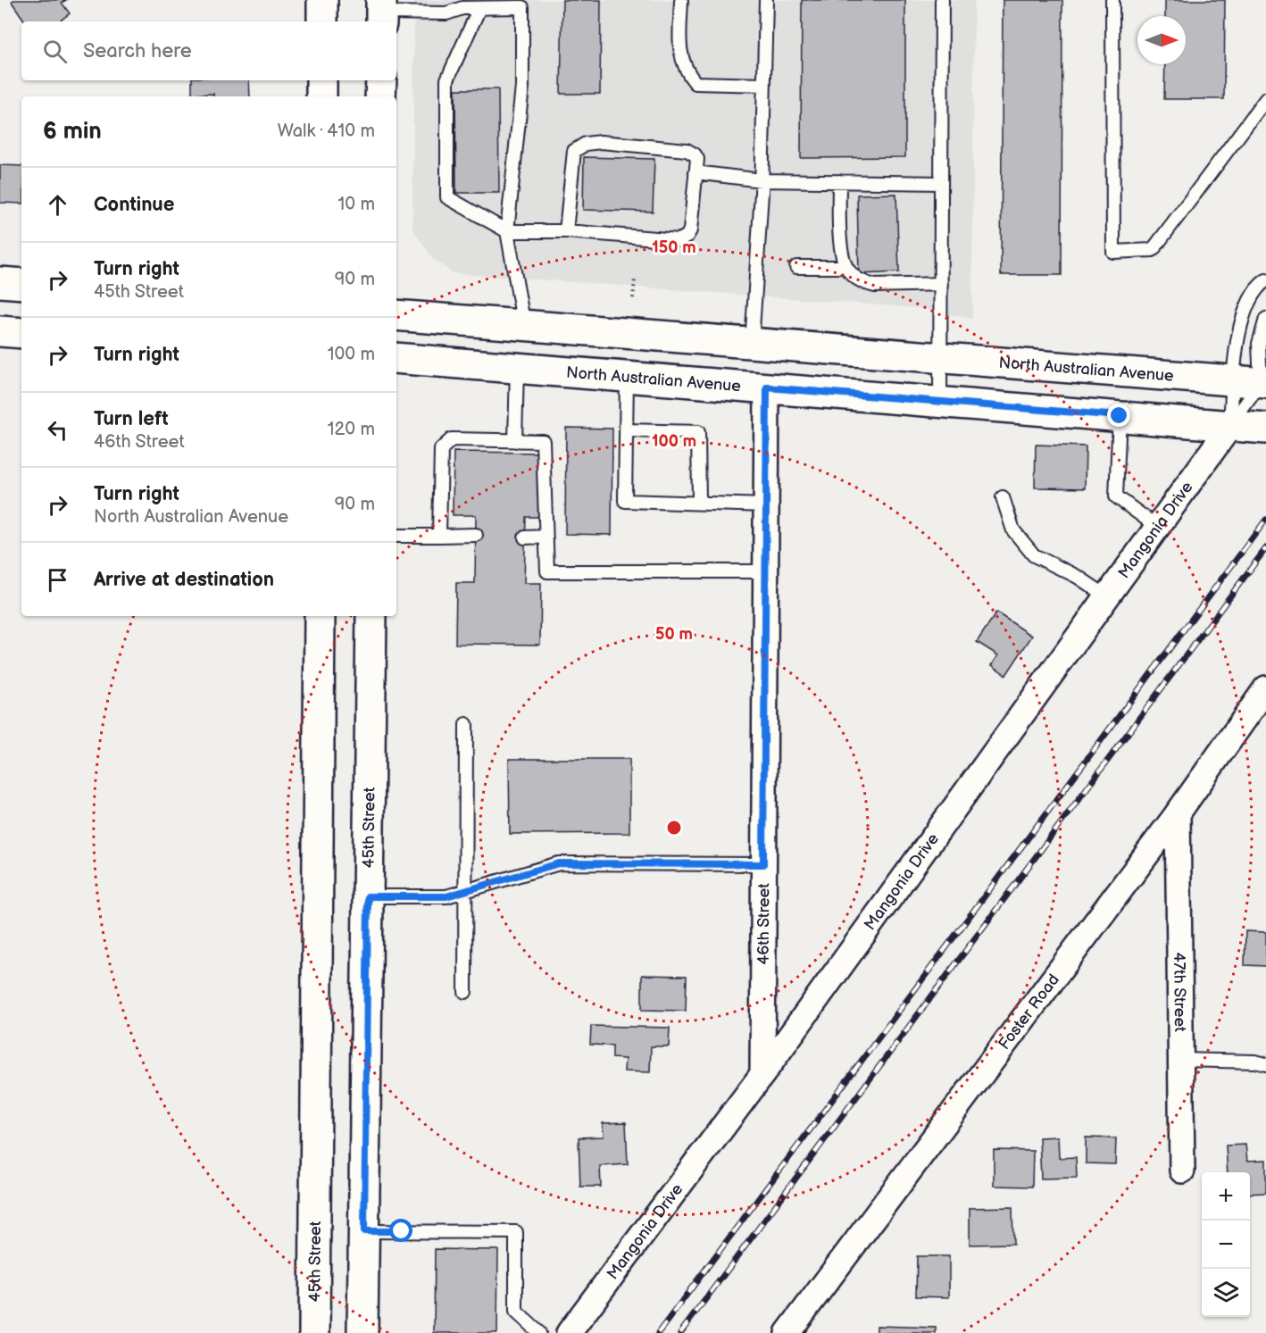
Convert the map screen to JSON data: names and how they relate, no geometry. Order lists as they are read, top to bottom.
{
  "streets": {
    "main road": ["North Australian Avenue", "45th Street"],
    "street": [
      "Mangonia Drive",
      "46th Street",
      "47th Street",
      "Foster Road"
    ]
  },
  "crossings": [
    ["North Australian Avenue", "Mangonia Drive"],
    ["North Australian Avenue", "46th Street"],
    ["Mangonia Drive", "46th Street"],
    ["47th Street", "Foster Road"]
  ],
  "north": "right",
  "page": {
    "search": "Search here",
    "heading": ["6 min", "Walk · 410 m"],
    "list": [
      ["Continue", "10 m"],
      ["Turn right", "45th Street", "90 m"],
      ["Turn right", "100 m"],
      ["Turn left", "46th Street", "120 m"],
      ["Turn right", "North Australian Avenue", "90 m"],
      "Arrive at destination"
    ],
    "map_buttons": ["+", "−"]
  },
  "rings": ["150 m", "100 m", "50 m"]
}
